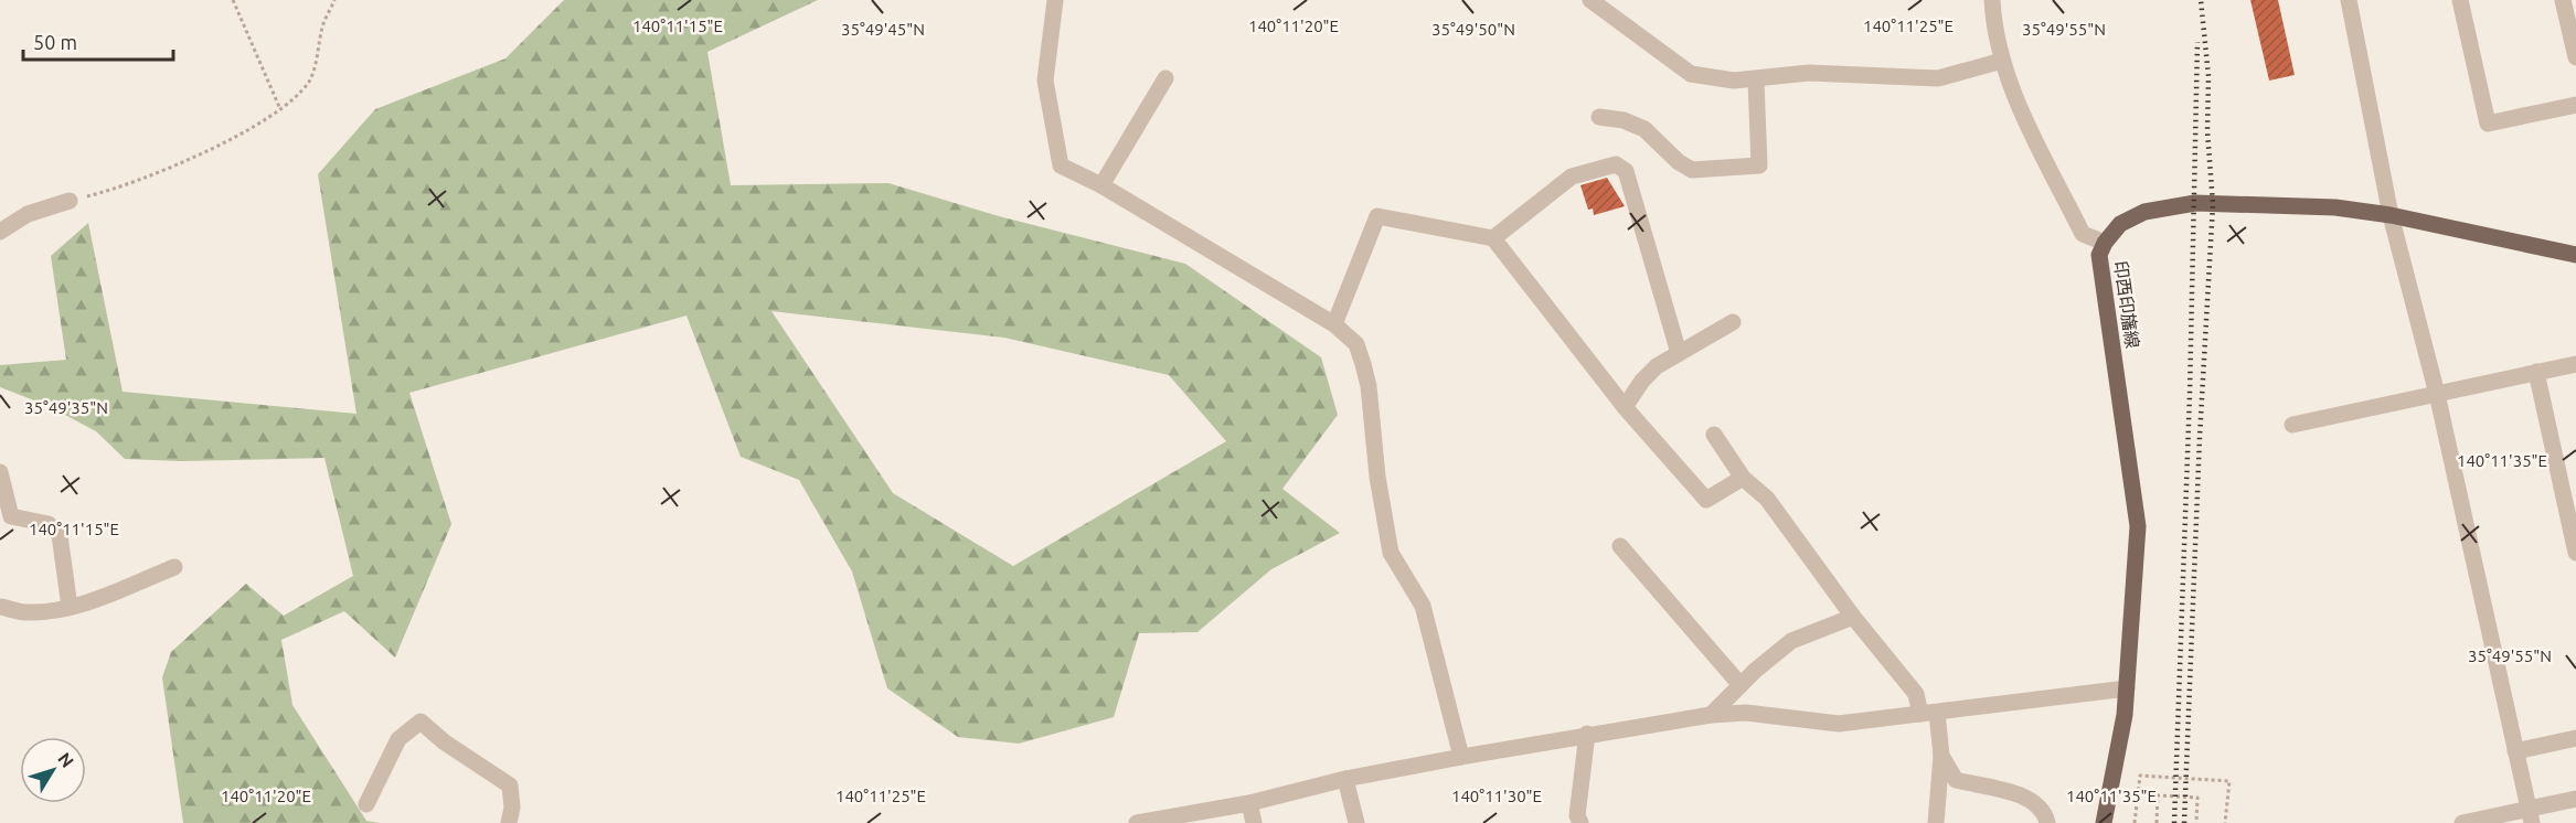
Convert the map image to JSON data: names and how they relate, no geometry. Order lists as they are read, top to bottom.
{
  "streets": {
    "main road": ["印西印旛線"]
  },
  "scale_bar": "50 m",
  "north": "top right",
  "coordinates": [
    "140°11'15\"E",
    "140°11'20\"E",
    "140°11'25\"E",
    "35°49'45\"N",
    "35°49'50\"N",
    "35°49'55\"N",
    "35°49'35\"N",
    "140°11'35\"E",
    "140°11'30\"E"
  ]
}
